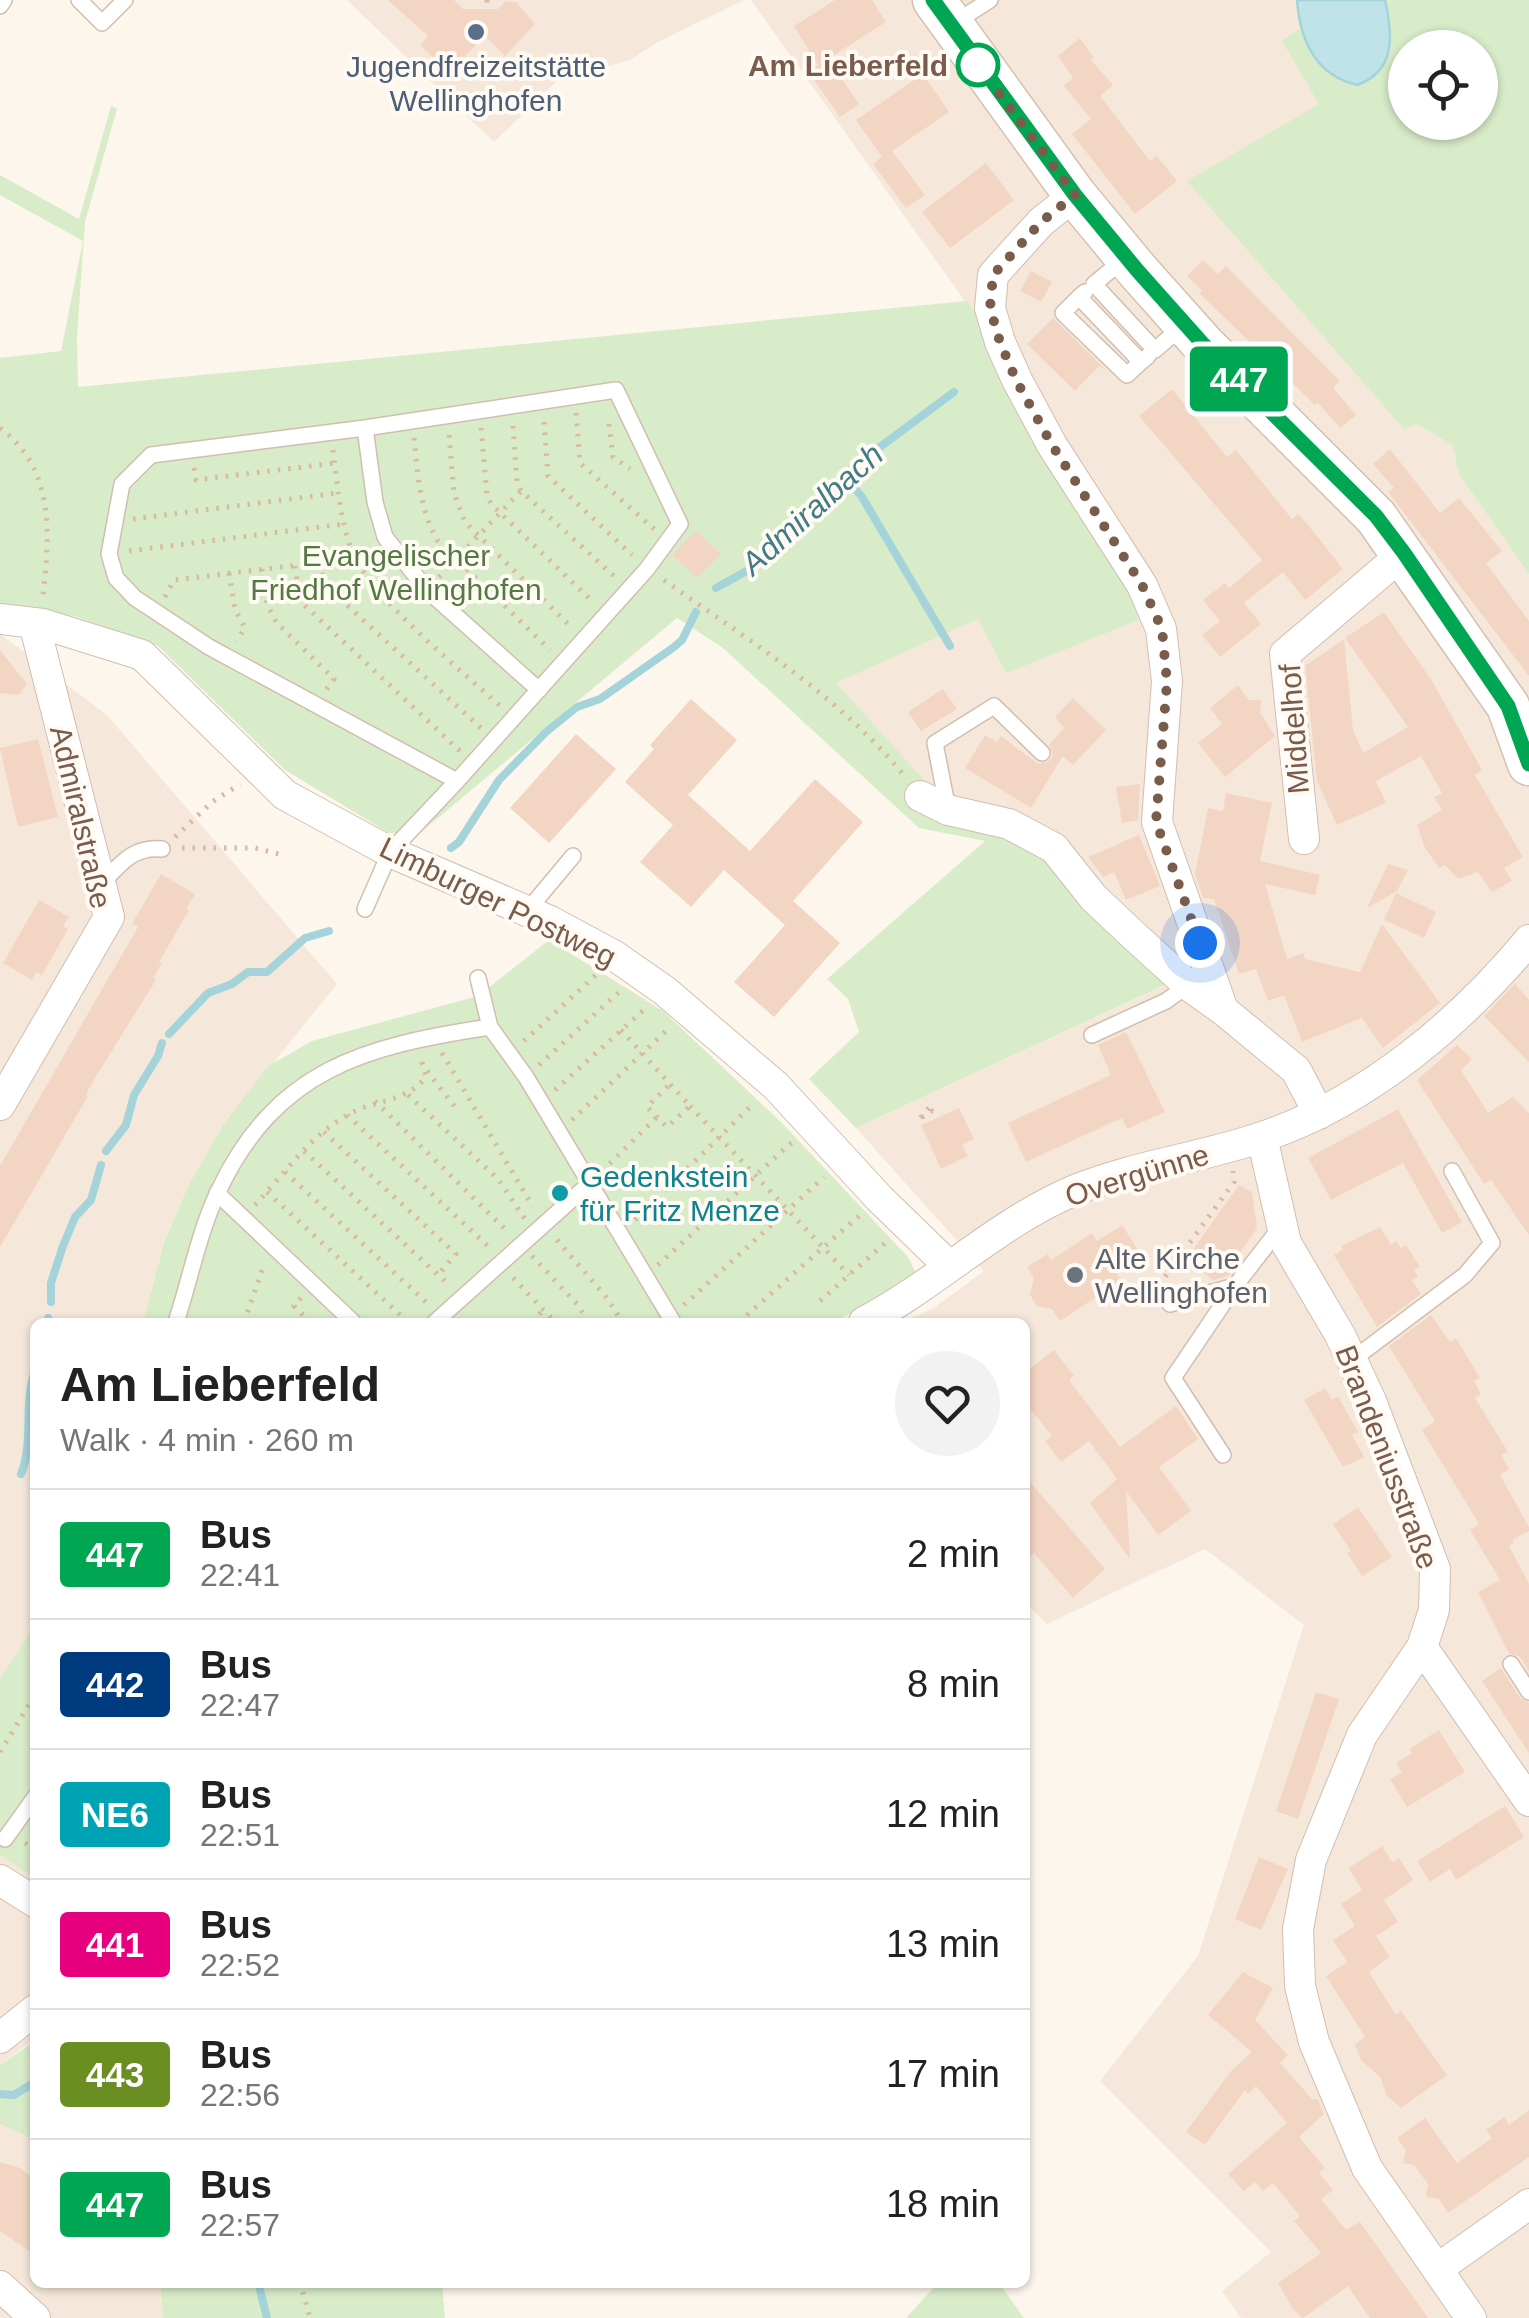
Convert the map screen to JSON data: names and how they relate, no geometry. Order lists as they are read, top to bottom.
{
  "streets": {
    "street": [
      "Middelhof",
      "Admiralstraße",
      "Limburger Postweg",
      "Overgünne",
      "Brandeniusstraße"
    ]
  },
  "crossings": [
    ["Admiralstraße", "Limburger Postweg"],
    ["Limburger Postweg", "Overgünne"],
    ["Overgünne", "Brandeniusstraße"]
  ],
  "water": ["Admiralbach"],
  "parks": ["Evangelischer Friedhof Wellinghofen"],
  "places": [
    "Jugendfreizeitstätte Wellinghofen",
    "Am Lieberfeld",
    "Gedenkstein für Fritz Menze",
    "Alte Kirche Wellinghofen"
  ],
  "lines": ["bus line 447"],
  "page": {
    "on_map": "447",
    "heading": ["Am Lieberfeld", "Walk · 4 min · 260 m"],
    "list": [
      {
        "mark": "447",
        "name": "Bus",
        "note": "22:41",
        "value": "2 min"
      },
      {
        "mark": "442",
        "name": "Bus",
        "note": "22:47",
        "value": "8 min"
      },
      {
        "mark": "NE6",
        "name": "Bus",
        "note": "22:51",
        "value": "12 min"
      },
      {
        "mark": "441",
        "name": "Bus",
        "note": "22:52",
        "value": "13 min"
      },
      {
        "mark": "443",
        "name": "Bus",
        "note": "22:56",
        "value": "17 min"
      },
      {
        "mark": "447",
        "name": "Bus",
        "note": "22:57",
        "value": "18 min"
      }
    ]
  }
}
